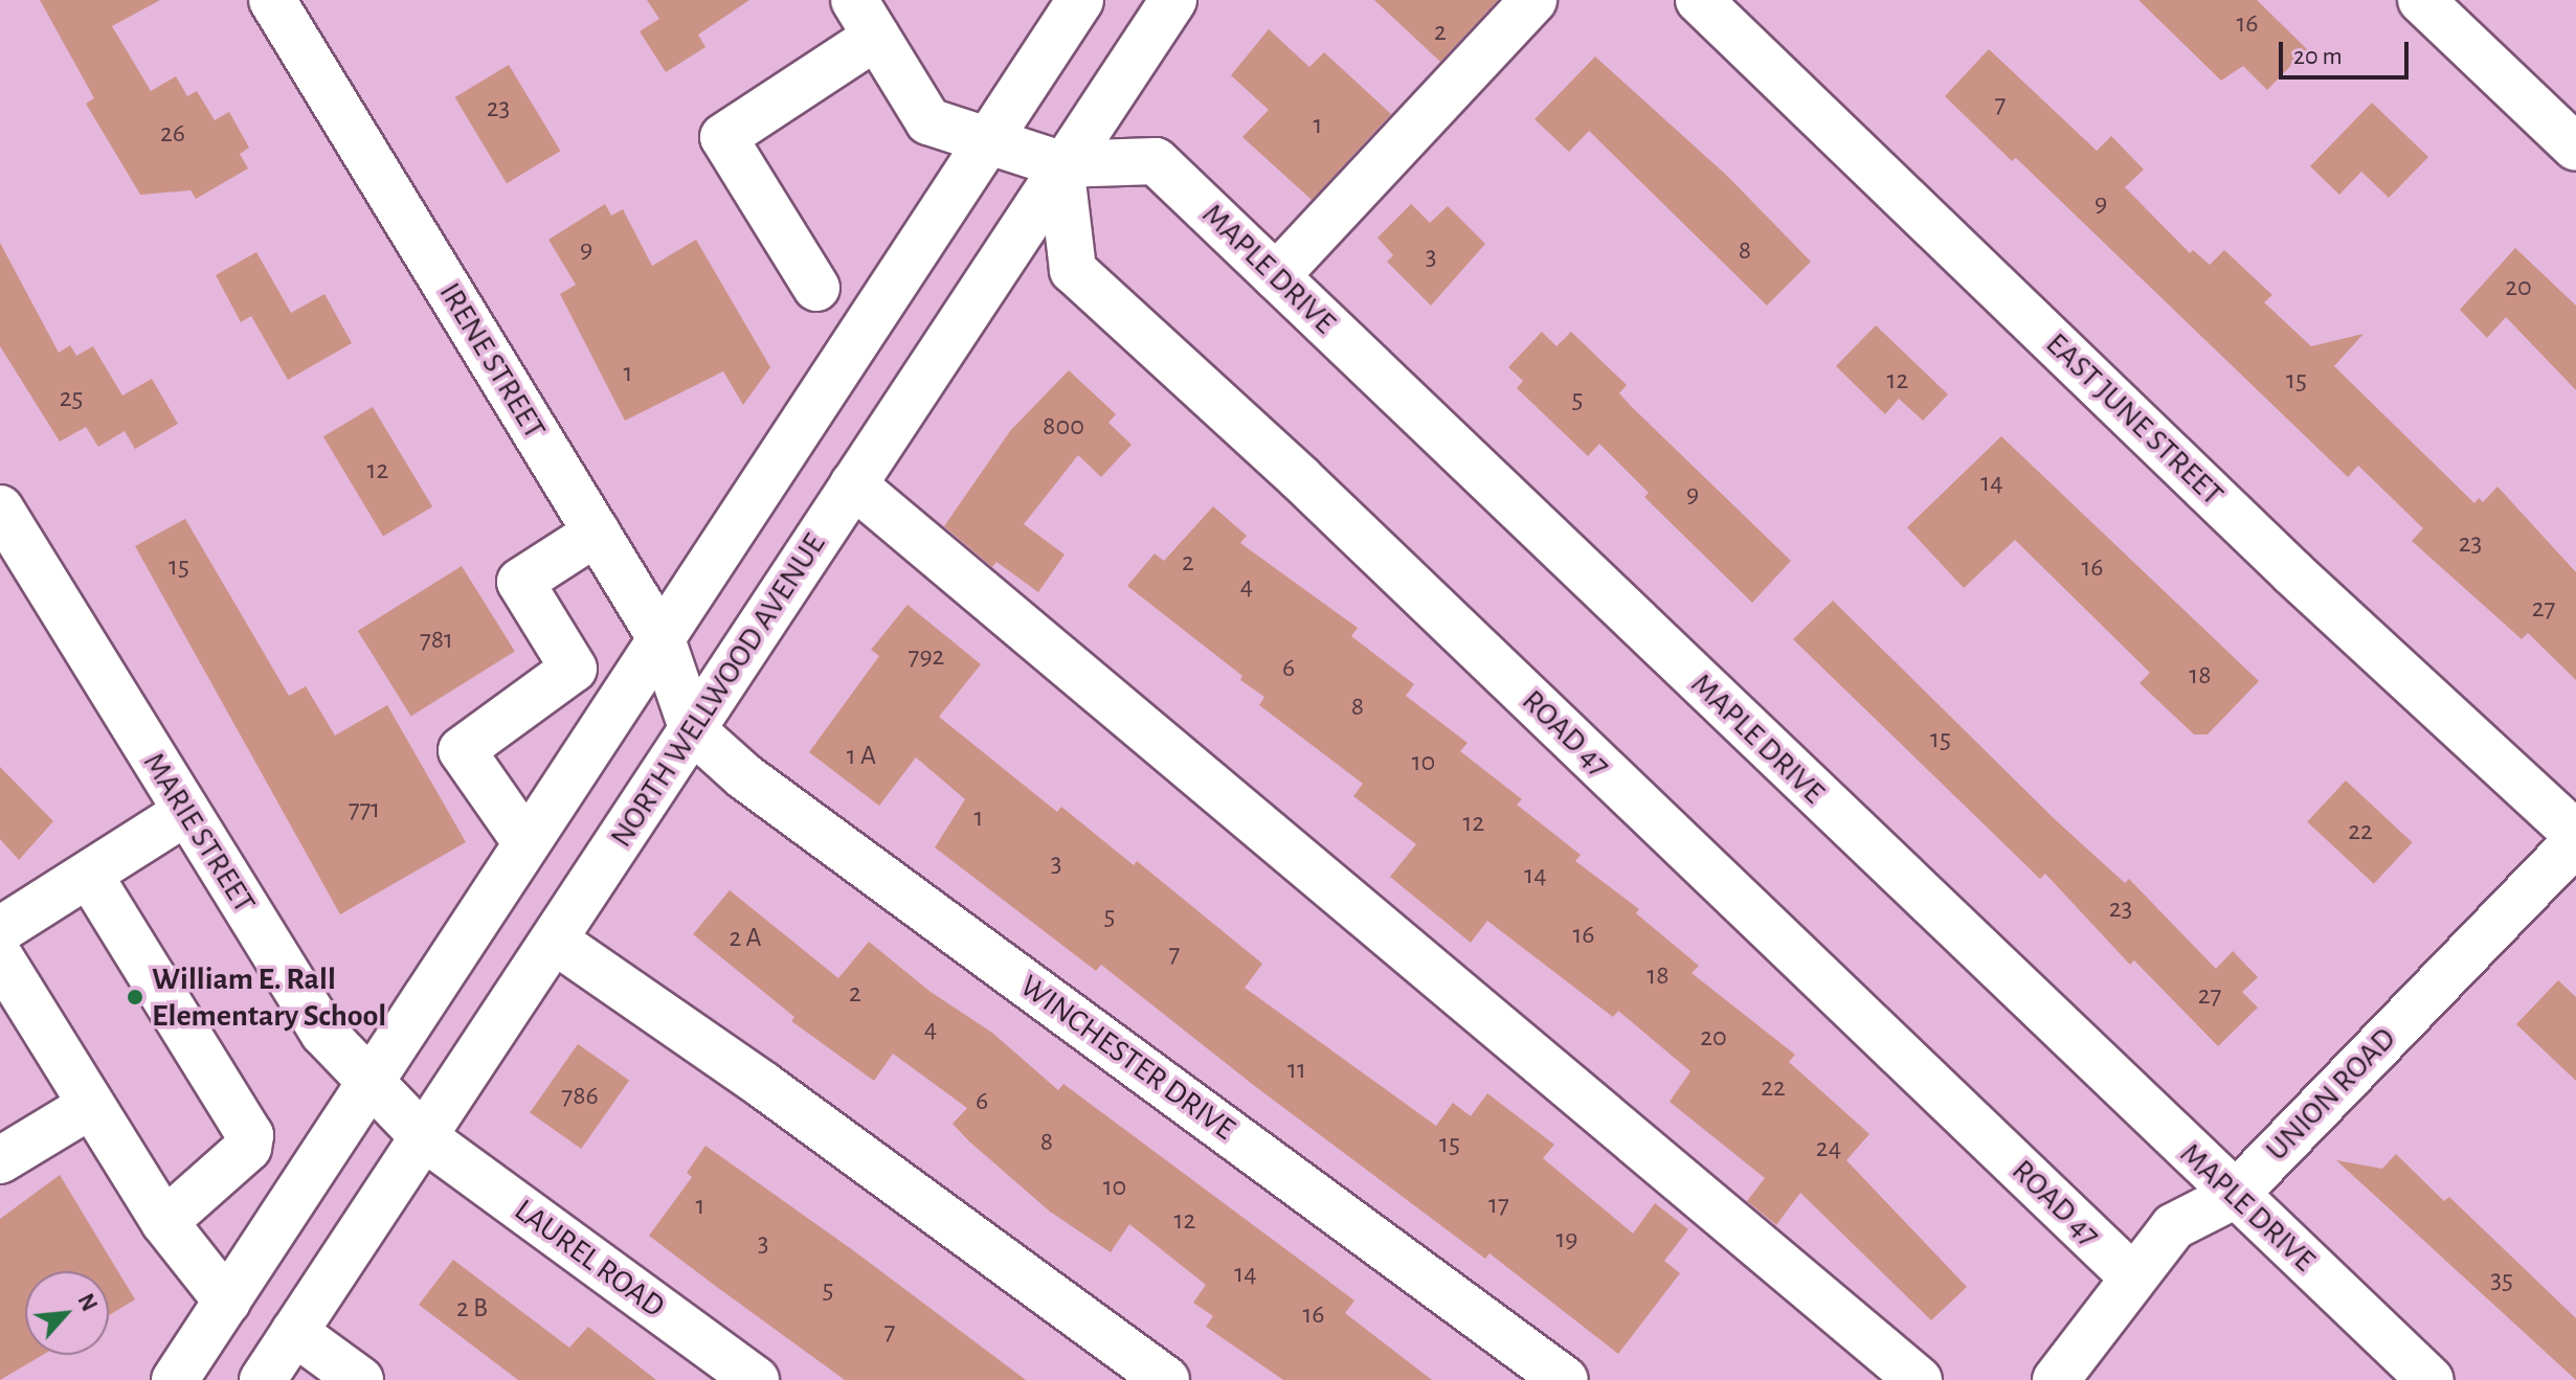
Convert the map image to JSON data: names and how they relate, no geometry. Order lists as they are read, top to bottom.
{
  "streets": {
    "street": [
      "MAPLE DRIVE",
      "IRENE STREET",
      "EAST JUNE STREET",
      "NORTH WELLWOOD AVENUE",
      "ROAD 47",
      "MARIE STREET",
      "WINCHESTER DRIVE",
      "UNION ROAD",
      "LAUREL ROAD"
    ]
  },
  "crossings": [
    ["MAPLE DRIVE", "NORTH WELLWOOD AVENUE"],
    ["MAPLE DRIVE", "ROAD 47"],
    ["MAPLE DRIVE", "UNION ROAD"],
    ["IRENE STREET", "NORTH WELLWOOD AVENUE"],
    ["IRENE STREET", "WINCHESTER DRIVE"],
    ["NORTH WELLWOOD AVENUE", "ROAD 47"],
    ["NORTH WELLWOOD AVENUE", "MARIE STREET"],
    ["NORTH WELLWOOD AVENUE", "WINCHESTER DRIVE"],
    ["NORTH WELLWOOD AVENUE", "LAUREL ROAD"],
    ["ROAD 47", "UNION ROAD"],
    ["MARIE STREET", "LAUREL ROAD"]
  ],
  "places": ["William E. Rall Elementary School"],
  "house_numbers": [
    "16",
    "2",
    "7",
    "23",
    "1",
    "26",
    "9",
    "9",
    "8",
    "3",
    "20",
    "1",
    "12",
    "15",
    "25",
    "5",
    "800",
    "12",
    "14",
    "9",
    "23",
    "2",
    "15",
    "16",
    "4",
    "27",
    "781",
    "792",
    "6",
    "18",
    "8",
    "15",
    "1 A",
    "10",
    "771",
    "1",
    "12",
    "22",
    "3",
    "14",
    "23",
    "5",
    "16",
    "2 A",
    "7",
    "18",
    "2",
    "27",
    "4",
    "20",
    "11",
    "22",
    "786",
    "6",
    "8",
    "15",
    "24",
    "10",
    "17",
    "1",
    "12",
    "19",
    "3",
    "14",
    "35",
    "5",
    "2 B",
    "16",
    "7"
  ],
  "scale_bar": "20 m",
  "north": "top right"
}
